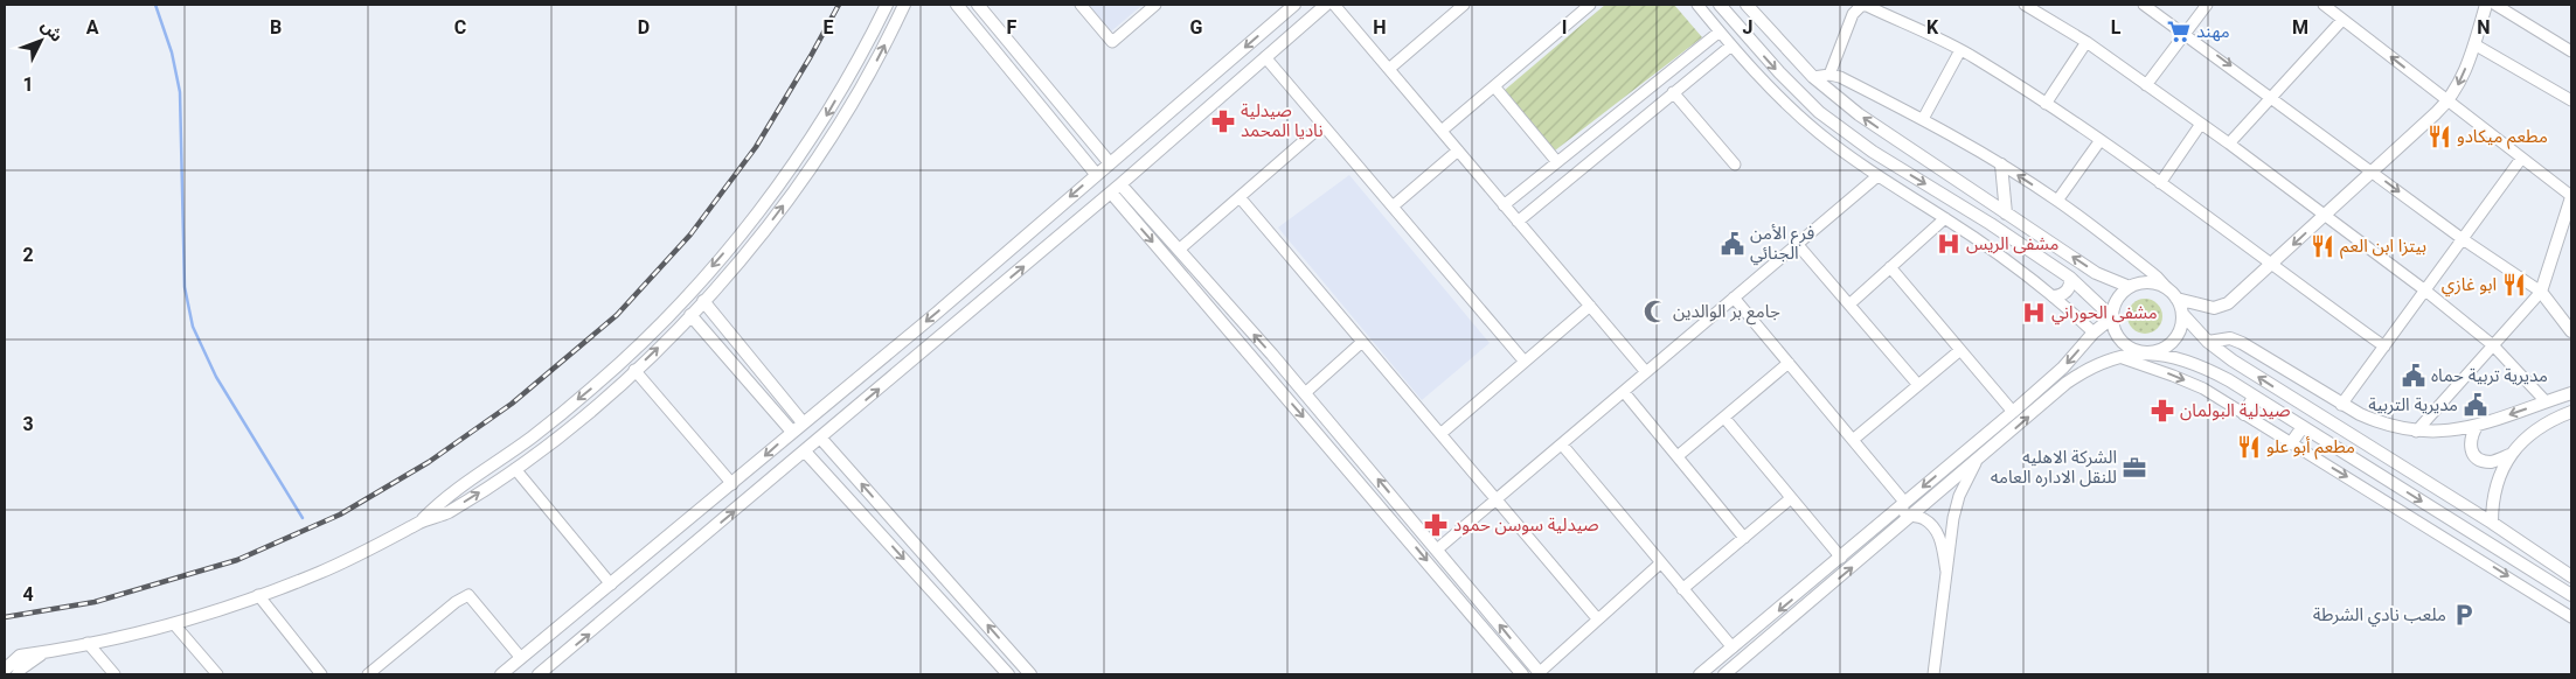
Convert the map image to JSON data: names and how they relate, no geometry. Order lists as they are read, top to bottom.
{
  "places": {
    "supermarket": ["مهند"],
    "pharmacy": ["صيدلية ناديا المحمد", "صيدلية البولمان", "صيدلية سوسن حمود"],
    "restaurant": [
      "مطعم ميكادو",
      "بيتزا ابن العم",
      "ابو غازي",
      "مطعم أبو علو"
    ],
    "public building": ["فرع الأمن الجنائي", "مديرية تربية حماه", "مديرية التربية"],
    "hospital": ["مشفى الريس", "مشفى الحوراني"],
    "mosque": ["جامع بر الوالدين"],
    "office": ["الشركة الاهليه للنقل الاداره العامه"],
    "parking": ["ملعب نادي الشرطة"]
  },
  "north": "top right",
  "grid": {
    "columns": [
      "A",
      "B",
      "C",
      "D",
      "E",
      "F",
      "G",
      "H",
      "I",
      "J",
      "K",
      "L",
      "M",
      "N"
    ],
    "rows": [
      "1",
      "2",
      "3",
      "4"
    ]
  }
}
